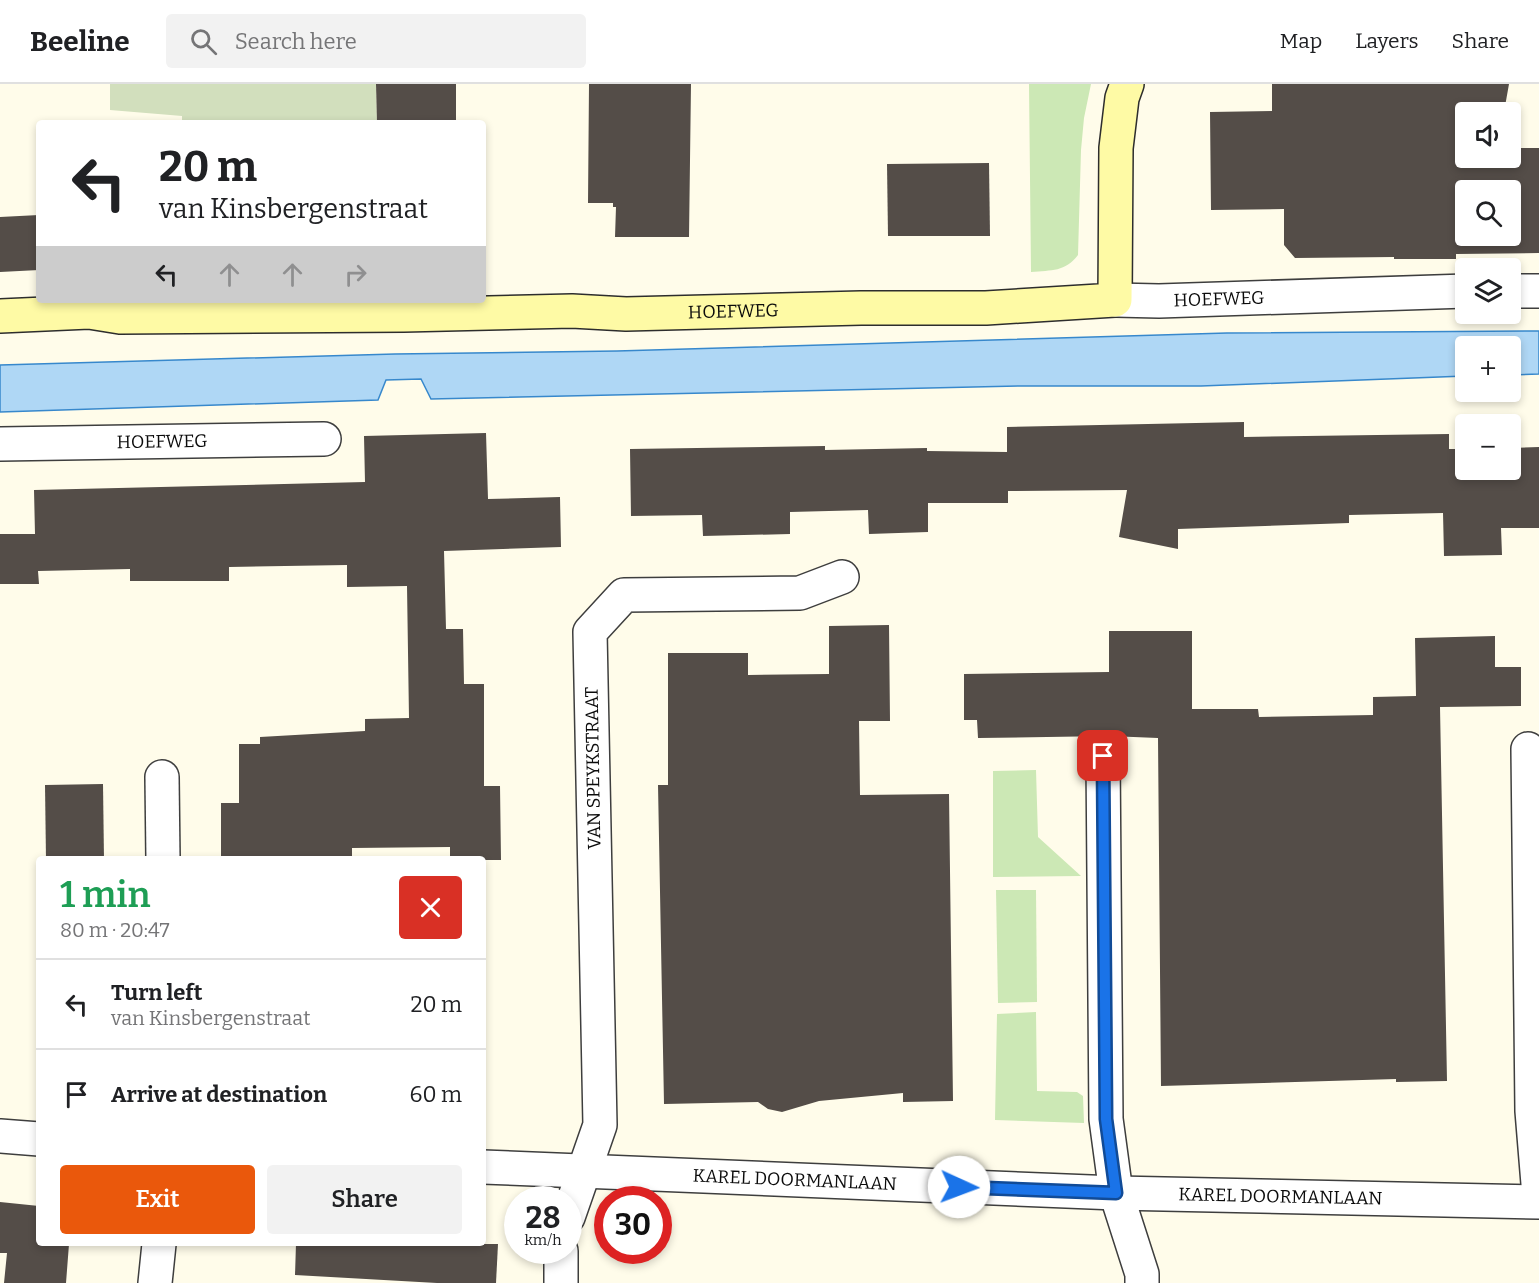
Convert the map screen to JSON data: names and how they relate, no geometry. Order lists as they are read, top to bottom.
{
  "streets": {
    "street": ["HOEFWEG", "VAN SPEYKSTRAAT", "KAREL DOORMANLAAN"]
  },
  "crossings": [
    ["VAN SPEYKSTRAAT", "KAREL DOORMANLAAN"]
  ],
  "page": {
    "header": "Beeline",
    "search": "Search here",
    "nav": ["Map", "Layers", "Share"],
    "map_buttons": ["+", "−"],
    "turn": ["20 m", "van Kinsbergenstraat"],
    "heading": ["1 min", "80 m · 20:47"],
    "list": [
      {
        "name": "Turn left",
        "note": "van Kinsbergenstraat",
        "value": "20 m"
      },
      {
        "name": "Arrive at destination",
        "value": "60 m"
      }
    ],
    "buttons": ["Exit", "Share"],
    "speed": "28 km/h",
    "limit": "30"
  }
}
